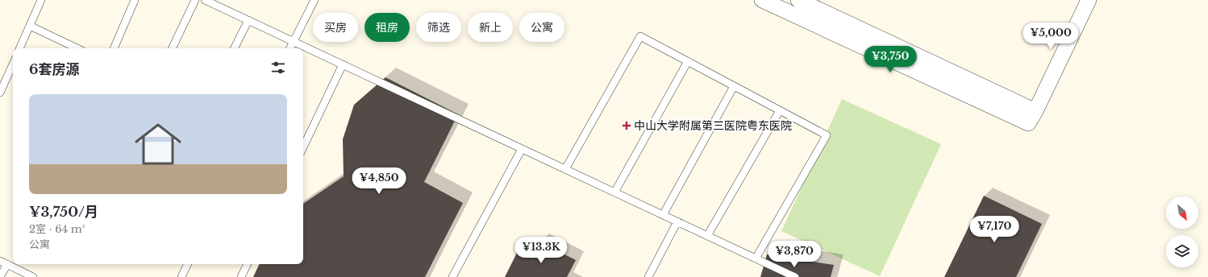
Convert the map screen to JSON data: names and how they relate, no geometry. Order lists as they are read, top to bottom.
{
  "places": {
    "health": ["中山大学附属第三医院粤东医院"]
  },
  "north": "bottom right",
  "page": {
    "chip": [
      "买房",
      "租房",
      "筛选",
      "新上",
      "公寓"
    ],
    "price": [
      "¥5,000",
      "¥3,750",
      "¥4,850",
      "¥7,170",
      "¥13.3K",
      "¥3,870"
    ],
    "heading": "6套房源",
    "list": [
      {
        "name": "¥3,750/月",
        "note": "2室 · 64 m² · 公寓"
      }
    ]
  }
}
